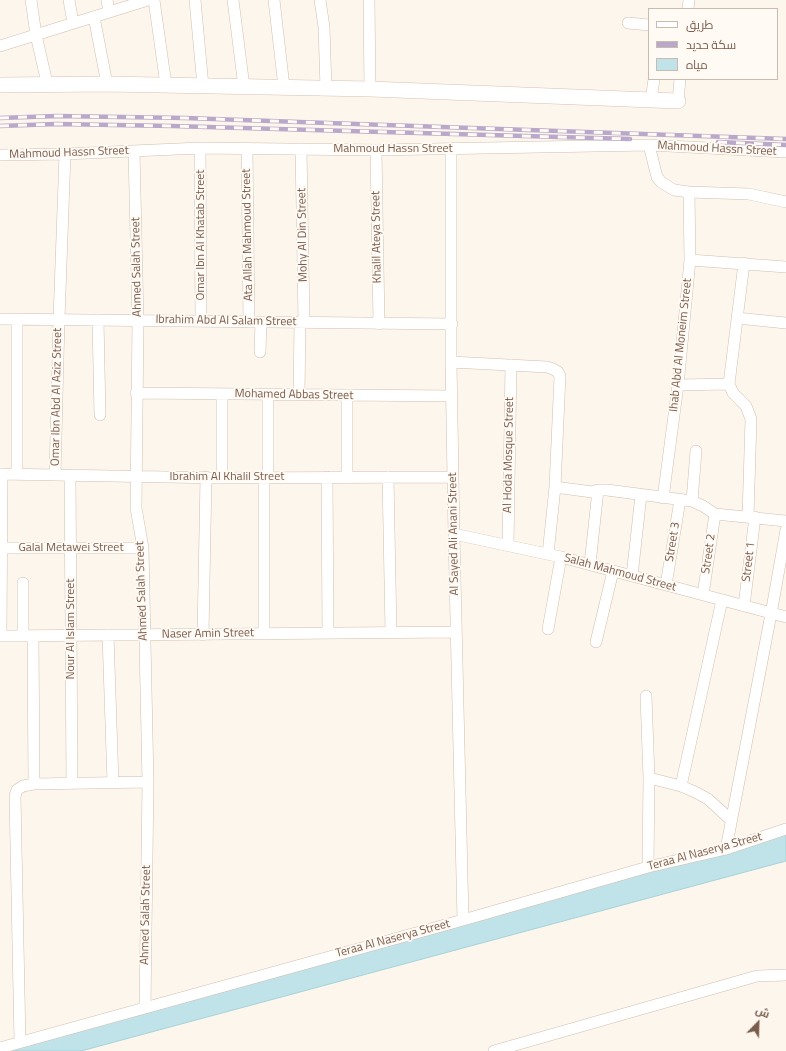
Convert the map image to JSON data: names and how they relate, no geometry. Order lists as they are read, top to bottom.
{
  "streets": {
    "street": [
      "Mahmoud Hassn Street",
      "Omar Ibn Al Khatab Street",
      "Ata Allah Mahmoud Street",
      "Mohy Al Din Street",
      "Khalil Ateya Street",
      "Ahmed Salah Street",
      "Ibrahim Abd Al Salam Street",
      "Ihab Abd Al Moneim Street",
      "Mohamed Abbas Street",
      "Omar Ibn Abd Al Aziz Street",
      "Al Hoda Mosque Street",
      "Ibrahim Al Khalil Street",
      "Al Sayed Ali Anani Street",
      "Street 3",
      "Galal Metawei Street",
      "Street 2",
      "Street 1",
      "Salah Mahmoud Street",
      "Nour Al Islam Street",
      "Naser Amin Street",
      "Teraa Al Naserya Street"
    ]
  },
  "crossings": [
    ["Mahmoud Hassn Street", "Omar Ibn Al Khatab Street"],
    ["Mahmoud Hassn Street", "Ata Allah Mahmoud Street"],
    ["Mahmoud Hassn Street", "Mohy Al Din Street"],
    ["Mahmoud Hassn Street", "Khalil Ateya Street"],
    ["Mahmoud Hassn Street", "Ahmed Salah Street"],
    ["Mahmoud Hassn Street", "Omar Ibn Abd Al Aziz Street"],
    ["Mahmoud Hassn Street", "Al Sayed Ali Anani Street"],
    ["Omar Ibn Al Khatab Street", "Ibrahim Abd Al Salam Street"],
    ["Ata Allah Mahmoud Street", "Ibrahim Abd Al Salam Street"],
    ["Mohy Al Din Street", "Ibrahim Abd Al Salam Street"],
    ["Mohy Al Din Street", "Mohamed Abbas Street"],
    ["Khalil Ateya Street", "Ibrahim Abd Al Salam Street"],
    ["Ahmed Salah Street", "Ibrahim Abd Al Salam Street"],
    ["Ahmed Salah Street", "Mohamed Abbas Street"],
    ["Ahmed Salah Street", "Ibrahim Al Khalil Street"],
    ["Ahmed Salah Street", "Galal Metawei Street"],
    ["Ahmed Salah Street", "Naser Amin Street"],
    ["Ahmed Salah Street", "Teraa Al Naserya Street"],
    ["Ibrahim Abd Al Salam Street", "Omar Ibn Abd Al Aziz Street"],
    ["Ibrahim Abd Al Salam Street", "Al Sayed Ali Anani Street"],
    ["Mohamed Abbas Street", "Al Sayed Ali Anani Street"],
    ["Omar Ibn Abd Al Aziz Street", "Ibrahim Al Khalil Street"],
    ["Al Hoda Mosque Street", "Salah Mahmoud Street"],
    ["Ibrahim Al Khalil Street", "Al Sayed Ali Anani Street"],
    ["Ibrahim Al Khalil Street", "Nour Al Islam Street"],
    ["Al Sayed Ali Anani Street", "Salah Mahmoud Street"],
    ["Al Sayed Ali Anani Street", "Naser Amin Street"],
    ["Al Sayed Ali Anani Street", "Teraa Al Naserya Street"],
    ["Street 3", "Salah Mahmoud Street"],
    ["Galal Metawei Street", "Nour Al Islam Street"],
    ["Street 2", "Salah Mahmoud Street"],
    ["Street 1", "Salah Mahmoud Street"],
    ["Nour Al Islam Street", "Naser Amin Street"]
  ],
  "legend": ["طريق", "سكة حديد", "مياه"],
  "north": "top right"
}
